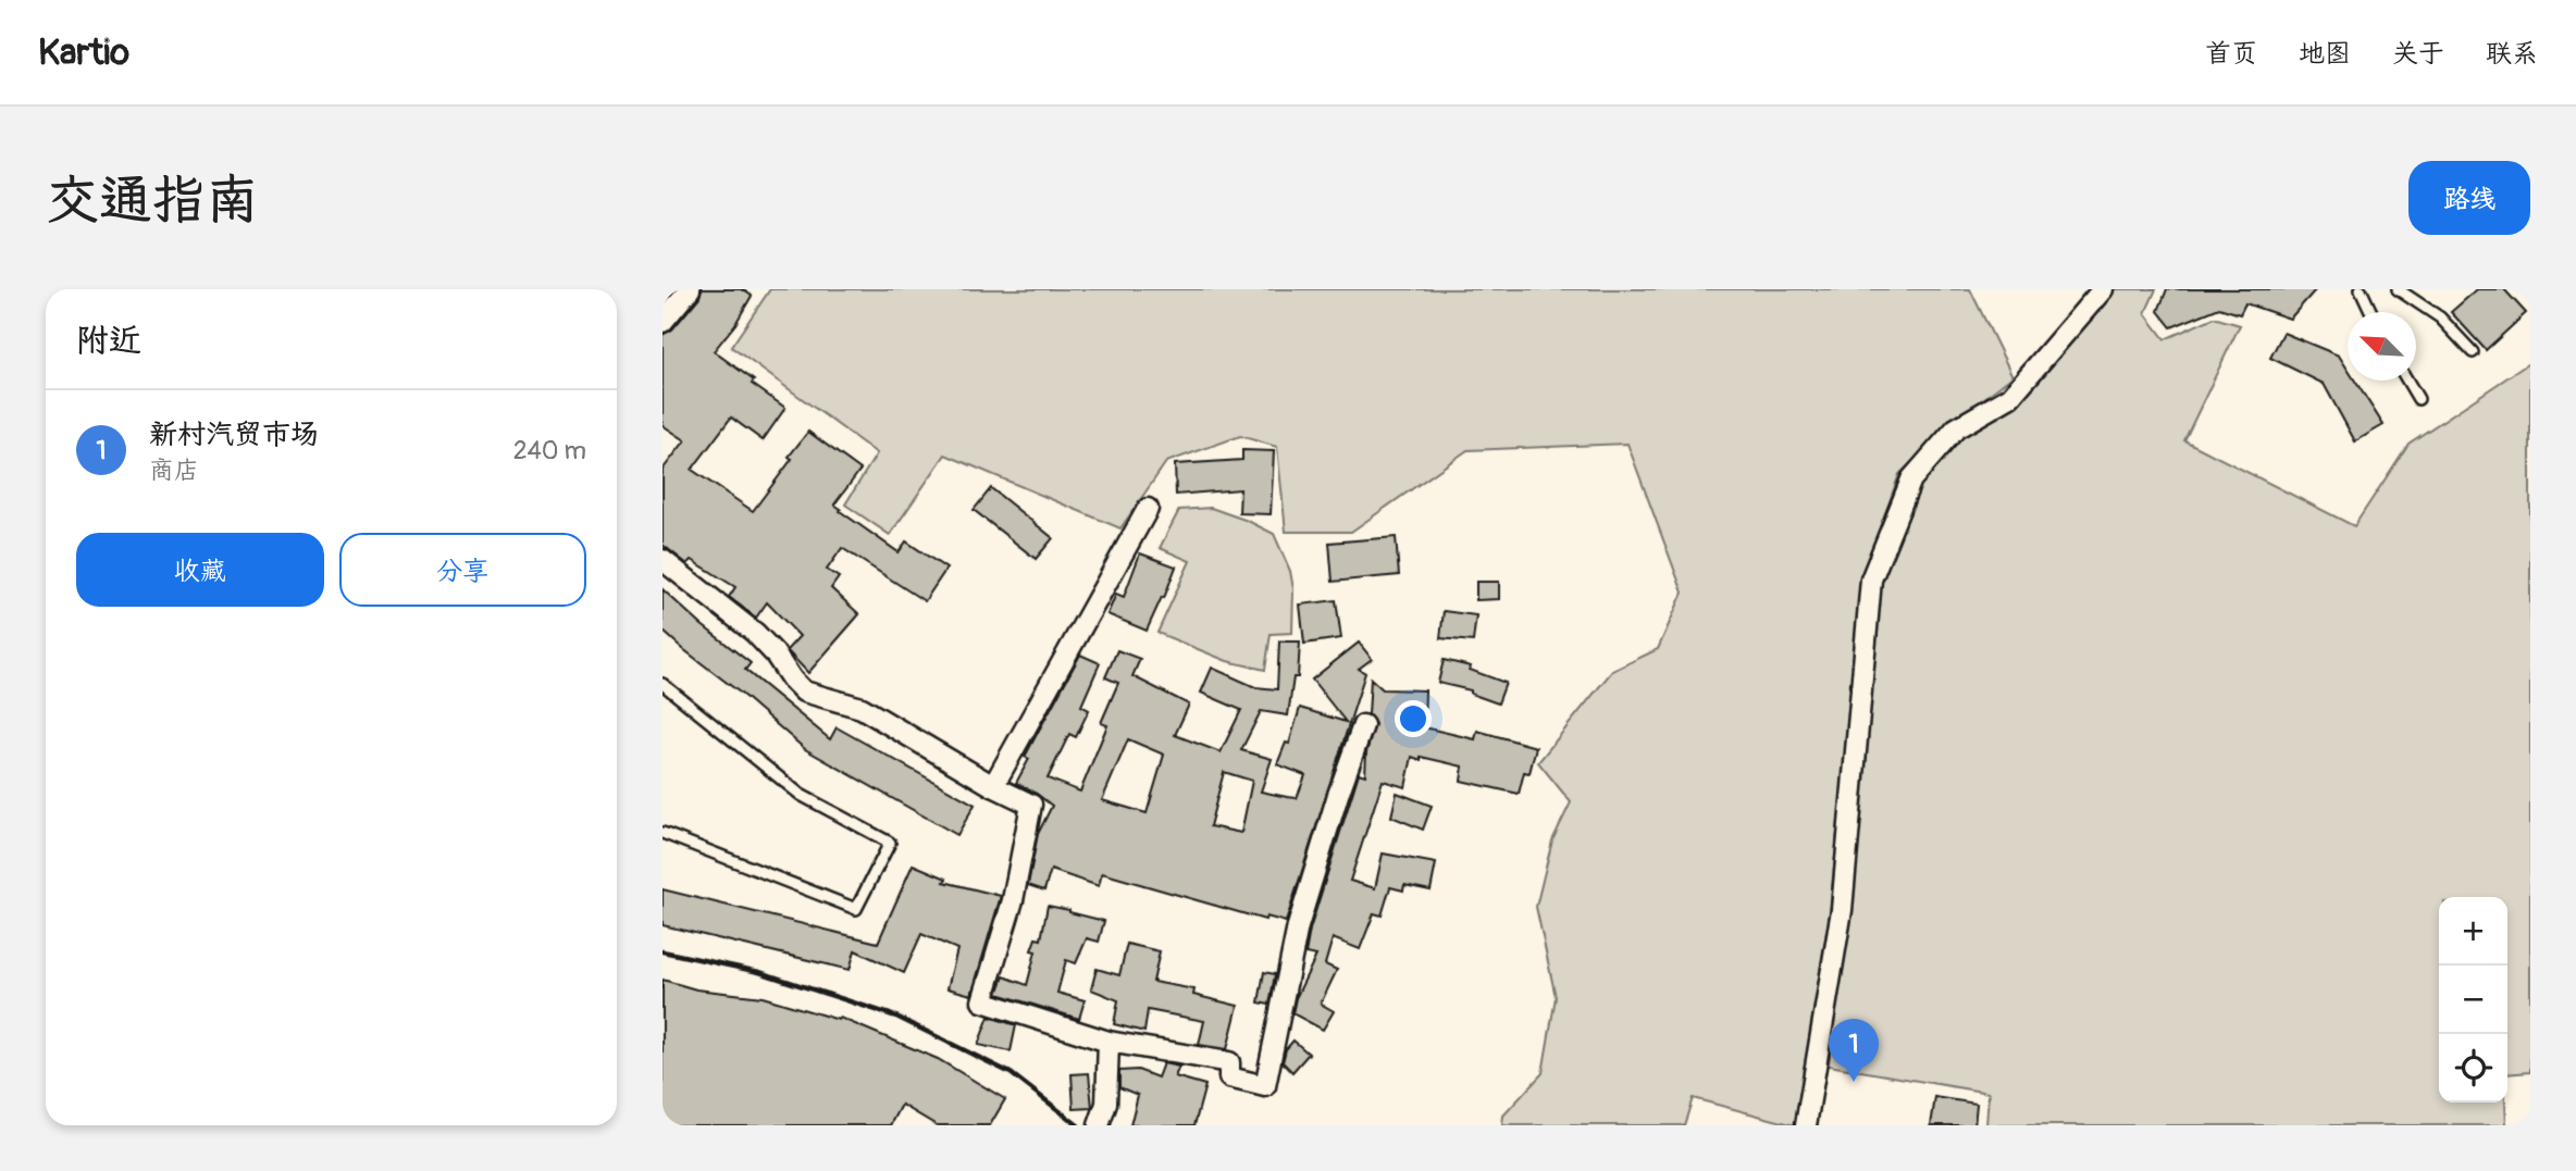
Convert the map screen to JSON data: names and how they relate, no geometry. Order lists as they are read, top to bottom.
{
  "north": "top left",
  "page": {
    "header": "Kartio",
    "nav": [
      "首页",
      "地图",
      "关于",
      "联系"
    ],
    "buttons": [
      "路线",
      ["收藏", "分享"]
    ],
    "title": "交通指南",
    "heading": "附近",
    "list": [
      {
        "mark": "1",
        "name": "新村汽贸市场",
        "note": "商店",
        "value": "240 m"
      }
    ],
    "map_buttons": ["+", "−"],
    "pins": "1"
  }
}
